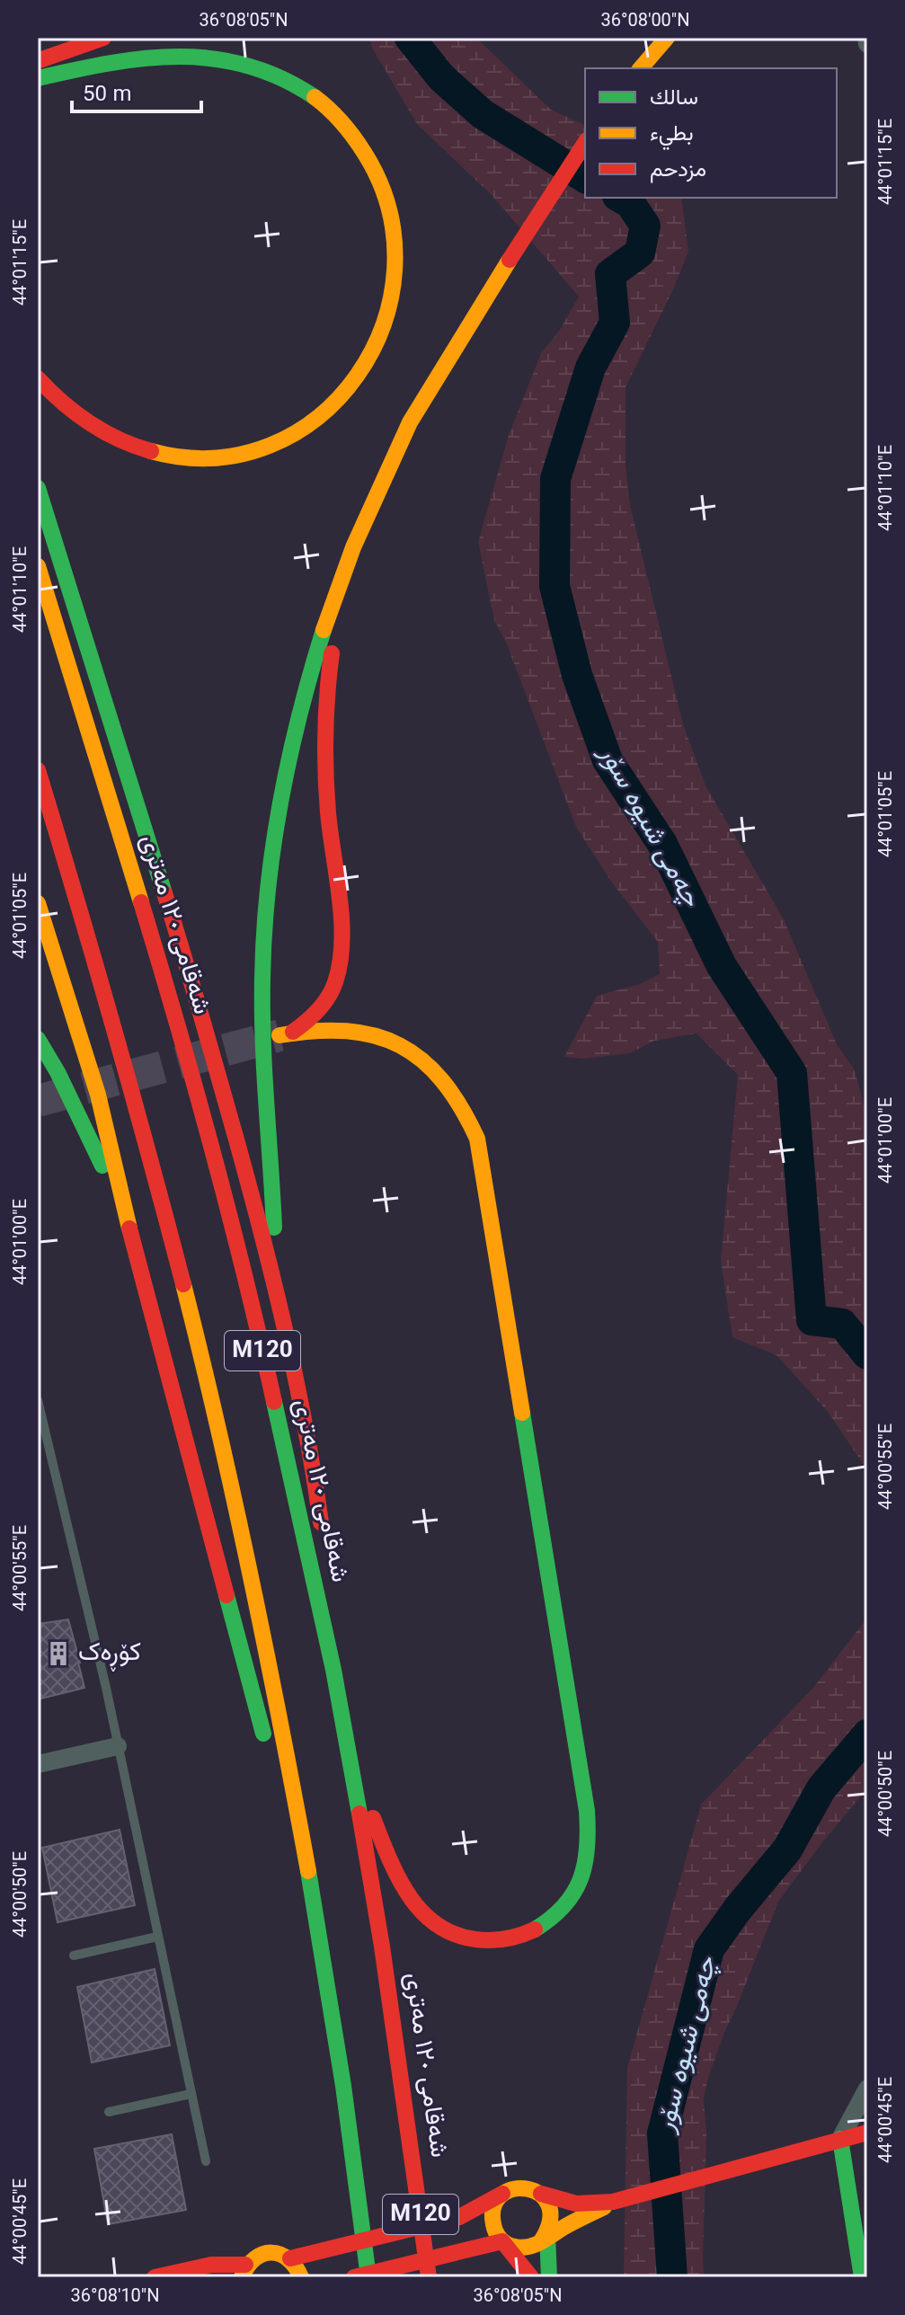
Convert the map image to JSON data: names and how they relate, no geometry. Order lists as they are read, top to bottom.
{
  "streets": {
    "main road": ["شەقامی ١٢٠ مەتری", "M120"]
  },
  "water": ["چەمی شیوە سۆر"],
  "places": {
    "building": ["کۆڕەک"]
  },
  "legend": ["سالك", "بطيء", "مزدحم"],
  "scale_bar": "50 m",
  "coordinates": [
    "36°08'05\"N",
    "36°08'00\"N",
    "44°01'15\"E",
    "44°01'10\"E",
    "44°01'05\"E",
    "44°01'00\"E",
    "44°00'55\"E",
    "44°00'50\"E",
    "44°00'45\"E",
    "36°08'10\"N"
  ]
}
